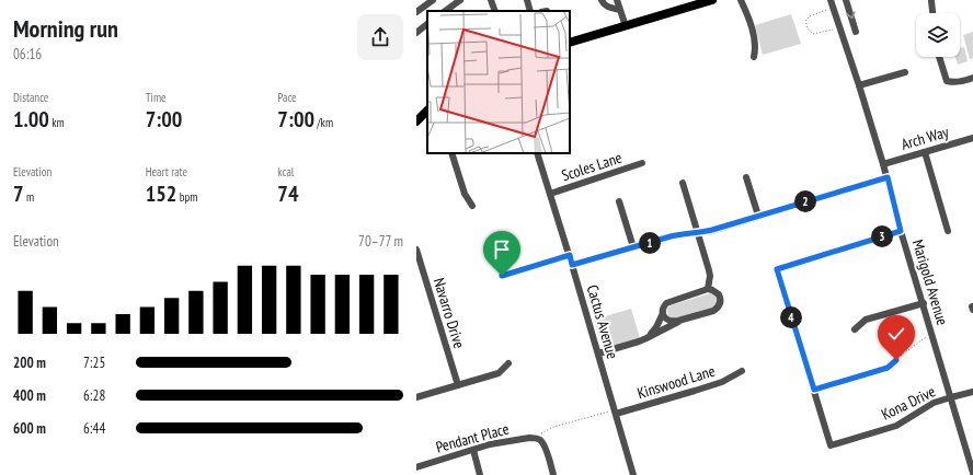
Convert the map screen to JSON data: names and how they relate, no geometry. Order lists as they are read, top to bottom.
{
  "streets": {
    "street": [
      "Arch Way",
      "Scoles Lane",
      "Marigold Avenue",
      "Navarro Drive",
      "Cactus Avenue",
      "Kinswood Lane",
      "Kona Drive",
      "Pendant Place"
    ]
  },
  "crossings": [
    ["Arch Way", "Marigold Avenue"],
    ["Scoles Lane", "Cactus Avenue"],
    ["Marigold Avenue", "Kona Drive"],
    ["Cactus Avenue", "Kinswood Lane"]
  ],
  "page": {
    "heading": ["Morning run", "06:16"],
    "stats": [
      ["Distance", "1.00 km"],
      ["Time", "7:00"],
      ["Pace", "7:00 /km"],
      ["Elevation", "7 m"],
      ["Heart rate", "152 bpm"],
      ["kcal", "74"]
    ],
    "pins": [
      "2",
      "3",
      "1",
      "4"
    ],
    "chart": ["Elevation", "70–77 m"],
    "list": [
      {
        "name": "200 m",
        "note": "7:25"
      },
      {
        "name": "400 m",
        "note": "6:28"
      },
      {
        "name": "600 m",
        "note": "6:44"
      }
    ]
  }
}
